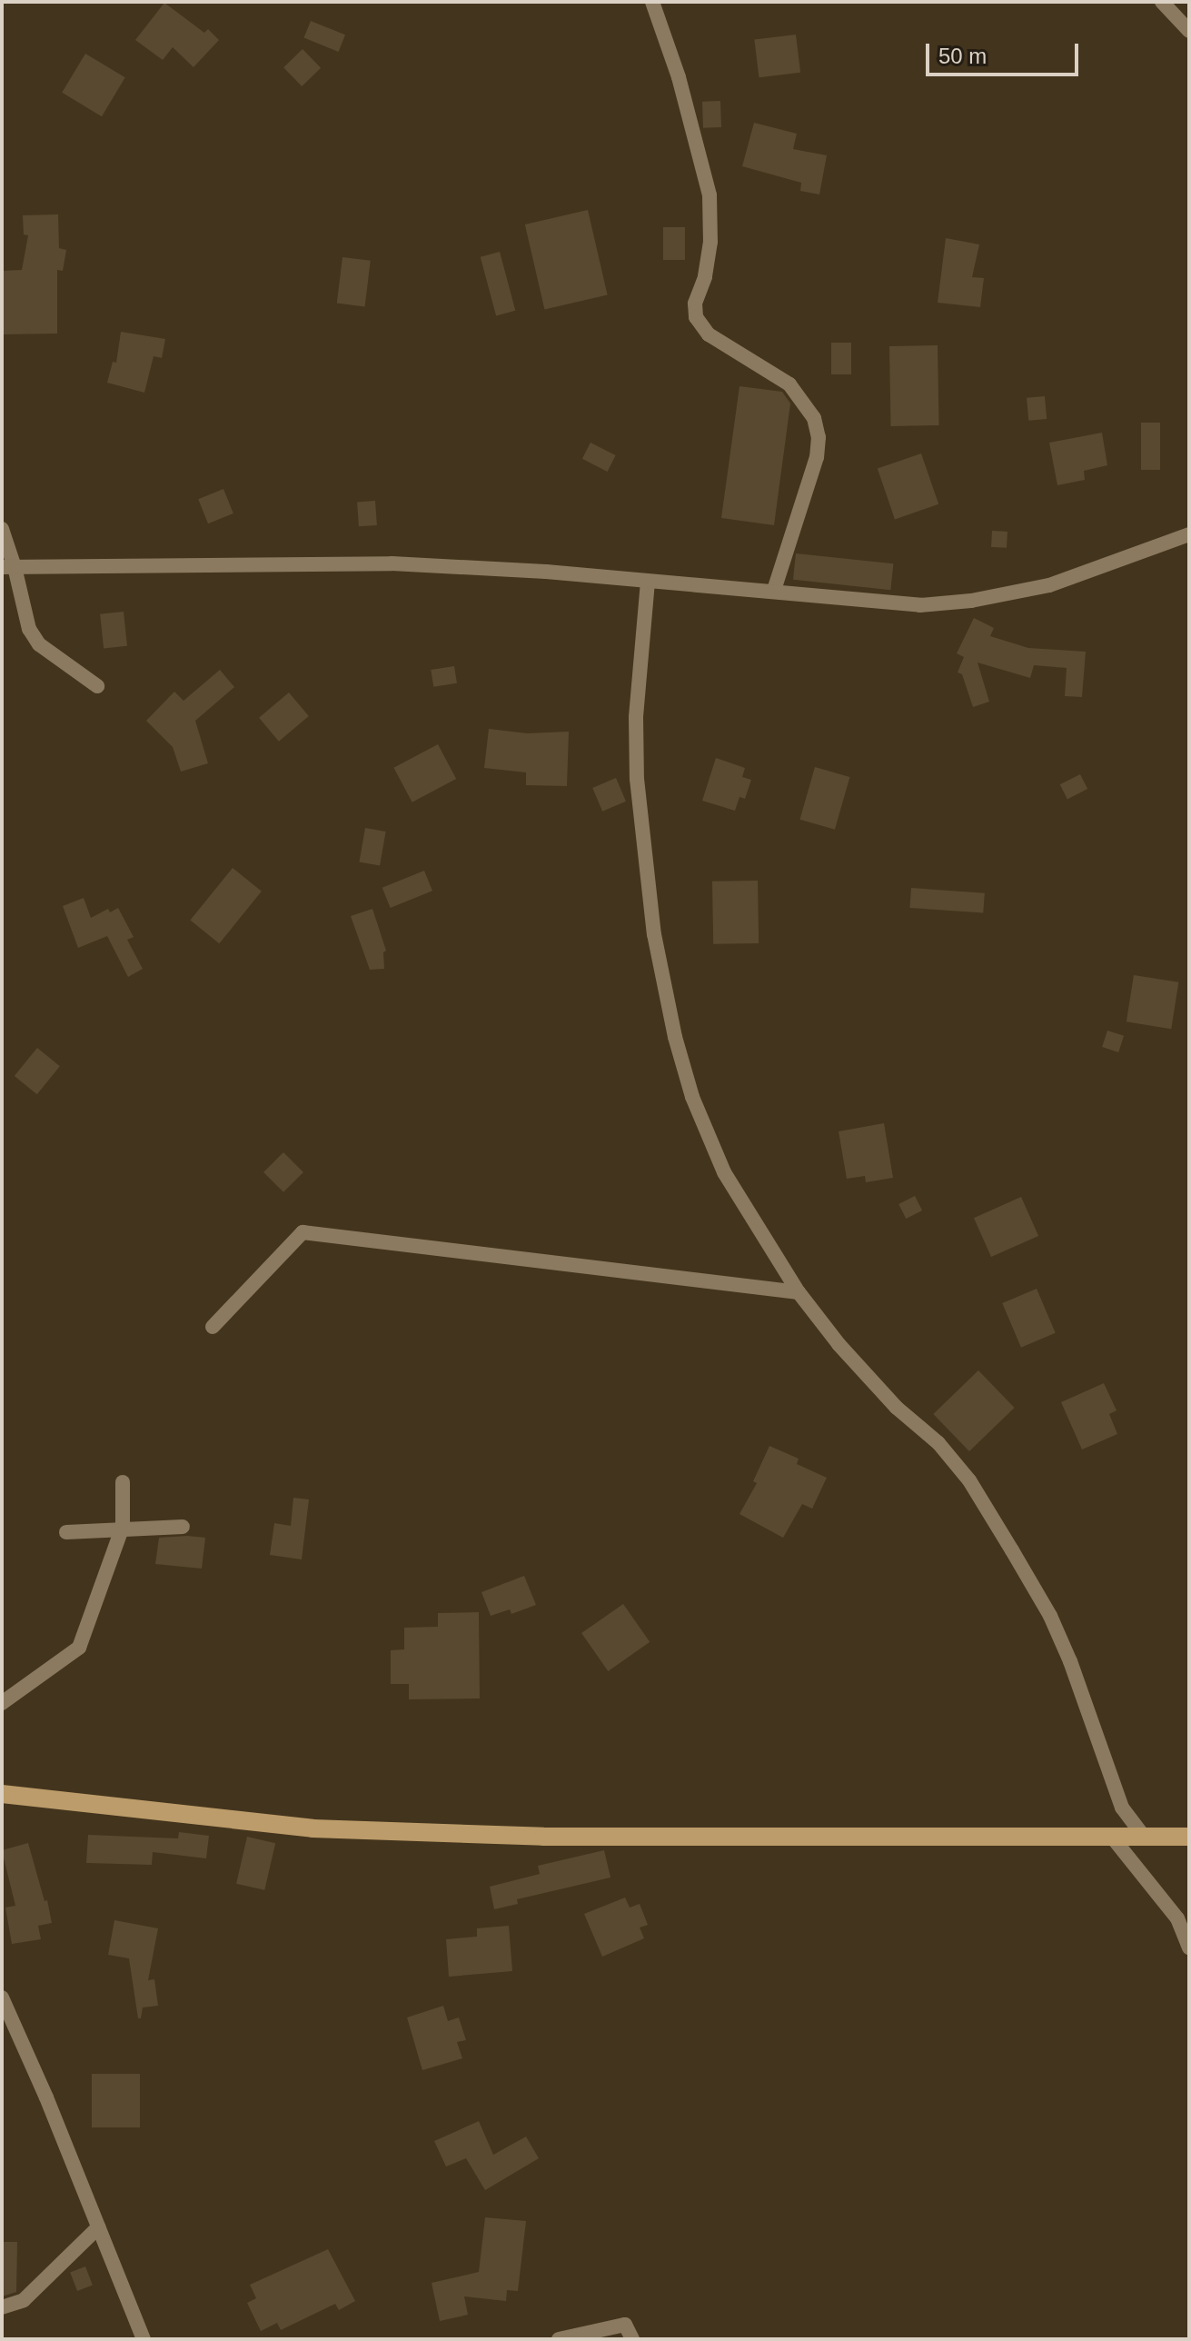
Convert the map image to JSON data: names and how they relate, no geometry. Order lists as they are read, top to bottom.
{
  "scale_bar": "50 m"
}
